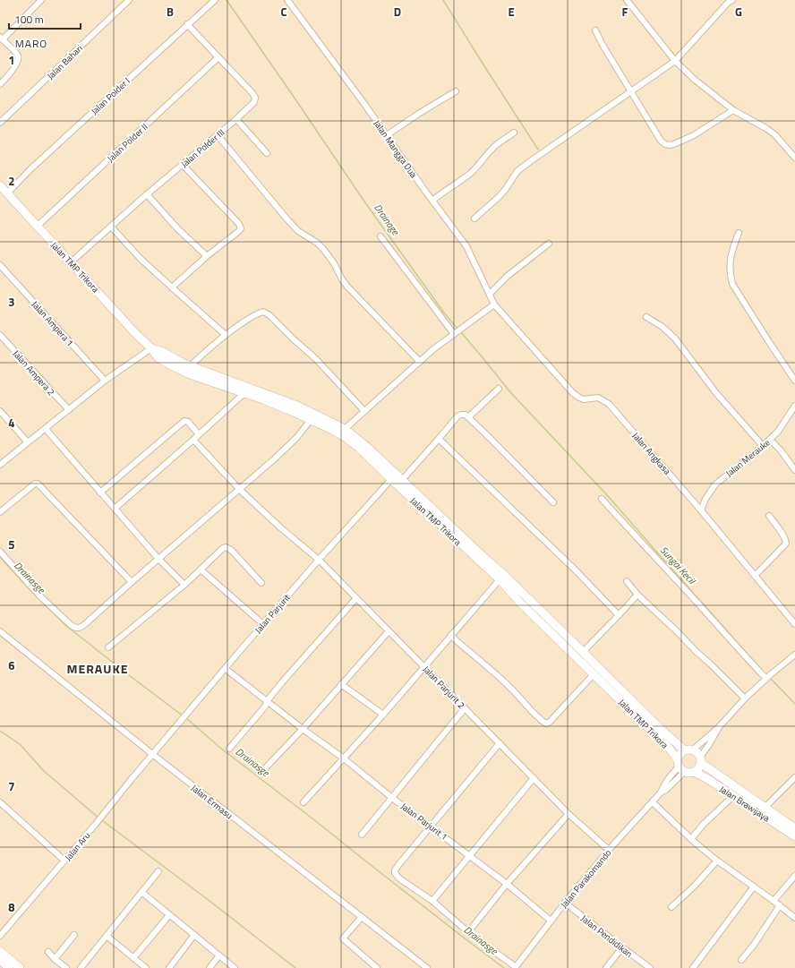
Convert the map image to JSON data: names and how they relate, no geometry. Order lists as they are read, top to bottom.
{
  "streets": {
    "highway": ["Jalan TMP Trikora", "Jalan Brawijaya"],
    "street": [
      "Jalan Bahari",
      "Jalan Polder I",
      "Jalan Polder II",
      "Jalan Polder III",
      "Jalan Mangga Dua",
      "Jalan Ampera 1",
      "Jalan Ampera 2",
      "Jalan Angkasa",
      "Jalan Merauke",
      "Jalan Parjurit",
      "Jalan Parjurit 2",
      "Jalan Ermasu",
      "Jalan Parjurit 1",
      "Jalan Aru",
      "Jalan Parakomando",
      "Jalan Pendidikan"
    ]
  },
  "crossings": [
    ["Jalan Polder I", "Jalan Polder III"],
    ["Jalan Polder I", "Jalan TMP Trikora"],
    ["Jalan Polder II", "Jalan Polder III"],
    ["Jalan Polder II", "Jalan TMP Trikora"],
    ["Jalan Polder III", "Jalan TMP Trikora"],
    ["Jalan Mangga Dua", "Jalan Angkasa"],
    ["Jalan TMP Trikora", "Jalan Parjurit"],
    ["Jalan TMP Trikora", "Jalan Brawijaya"],
    ["Jalan TMP Trikora", "Jalan Parakomando"],
    ["Jalan Angkasa", "Jalan Merauke"],
    ["Jalan Parjurit", "Jalan Parjurit 2"],
    ["Jalan Parjurit", "Jalan Ermasu"],
    ["Jalan Parjurit", "Jalan Parjurit 1"],
    ["Jalan Parjurit", "Jalan Aru"],
    ["Jalan Ermasu", "Jalan Aru"],
    ["Jalan Brawijaya", "Jalan Parakomando"],
    ["Jalan Parjurit 1", "Jalan Parakomando"],
    ["Jalan Parakomando", "Jalan Pendidikan"]
  ],
  "districts": ["MARO", "MERAUKE"],
  "water": ["Drainage", "Sungai Kecil", "Drainasge"],
  "scale_bar": "100 m",
  "grid": {
    "columns": [
      "B",
      "C",
      "D",
      "E",
      "F",
      "G"
    ],
    "rows": [
      "1",
      "2",
      "3",
      "4",
      "5",
      "6",
      "7",
      "8"
    ]
  }
}
